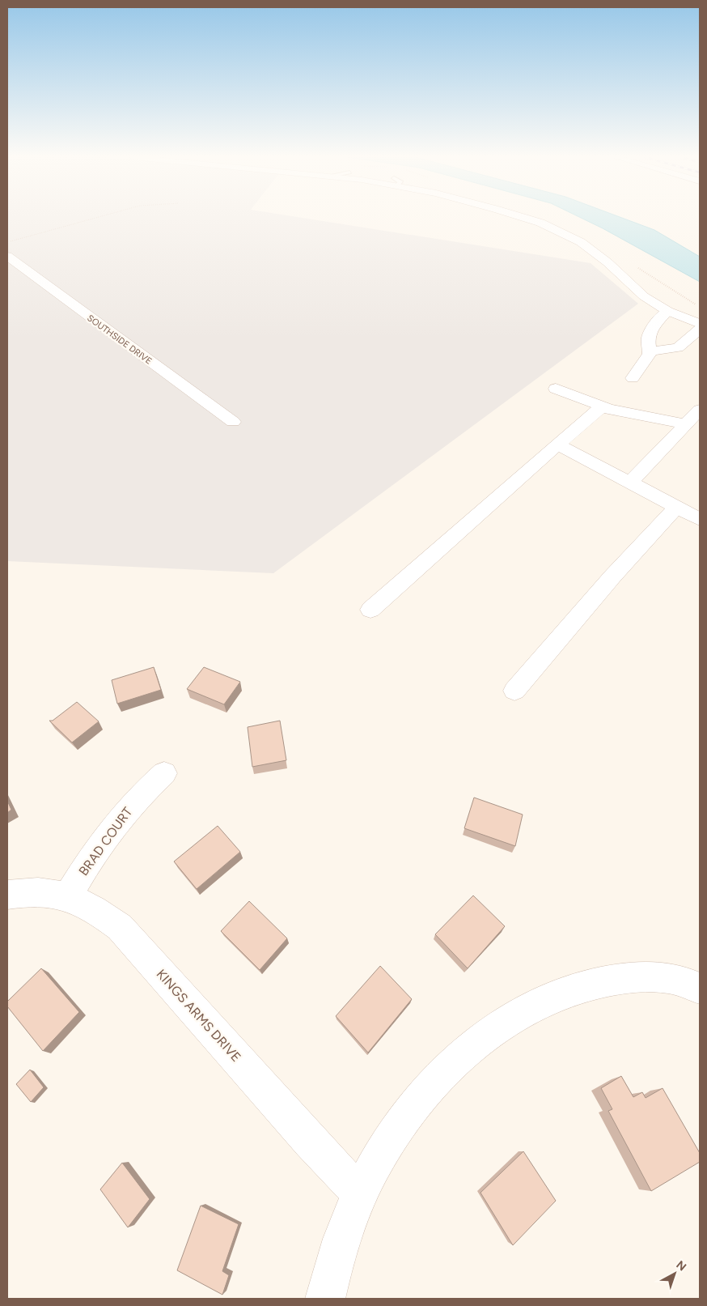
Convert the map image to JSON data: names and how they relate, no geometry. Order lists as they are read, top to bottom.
{
  "streets": {
    "street": ["SOUTHSIDE DRIVE", "BRAD COURT", "KINGS ARMS DRIVE"]
  },
  "crossings": [
    ["BRAD COURT", "KINGS ARMS DRIVE"]
  ],
  "north": "top right"
}
